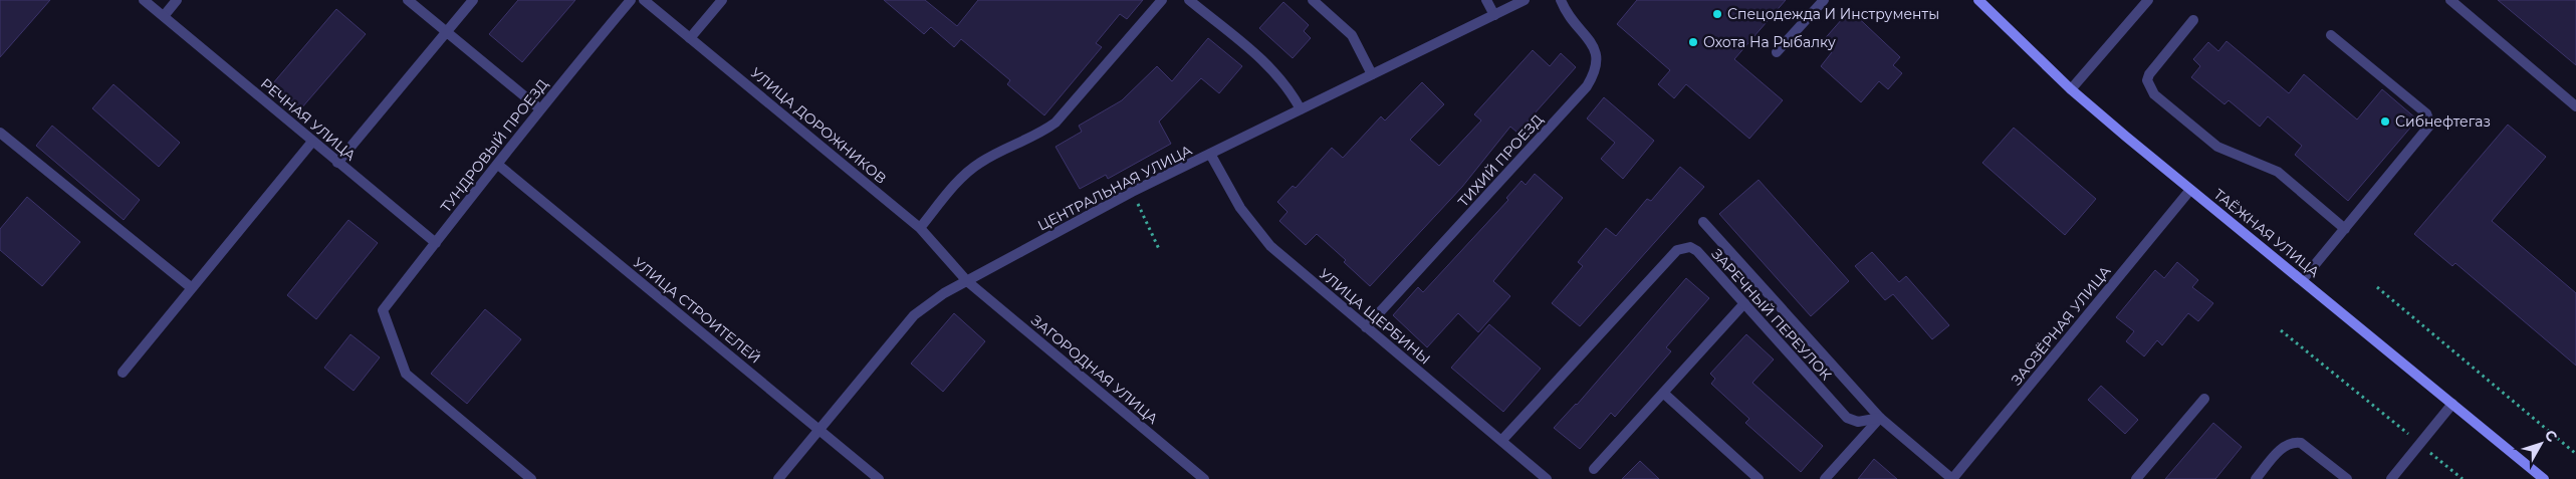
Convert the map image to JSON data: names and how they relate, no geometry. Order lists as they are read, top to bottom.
{
  "streets": {
    "street": [
      "РЕЧНАЯ УЛИЦА",
      "УЛИЦА ДОРОЖНИКОВ",
      "ТУНДРОВЫЙ ПРОЕЗД",
      "ТИХИЙ ПРОЕЗД",
      "ЦЕНТРАЛЬНАЯ УЛИЦА",
      "ТАЁЖНАЯ УЛИЦА",
      "УЛИЦА СТРОИТЕЛЕЙ",
      "ЗАРЕЧНЫЙ ПЕРЕУЛОК",
      "УЛИЦА ЩЕРБИНЫ",
      "ЗАОЗЁРНАЯ УЛИЦА",
      "ЗАГОРОДНАЯ УЛИЦА"
    ]
  },
  "crossings": [
    ["РЕЧНАЯ УЛИЦА", "ТУНДРОВЫЙ ПРОЕЗД"],
    ["УЛИЦА ДОРОЖНИКОВ", "ЦЕНТРАЛЬНАЯ УЛИЦА"],
    ["УЛИЦА ДОРОЖНИКОВ", "ЗАГОРОДНАЯ УЛИЦА"],
    ["ТУНДРОВЫЙ ПРОЕЗД", "УЛИЦА СТРОИТЕЛЕЙ"],
    ["ТИХИЙ ПРОЕЗД", "УЛИЦА ЩЕРБИНЫ"],
    ["ЦЕНТРАЛЬНАЯ УЛИЦА", "УЛИЦА СТРОИТЕЛЕЙ"],
    ["ЦЕНТРАЛЬНАЯ УЛИЦА", "УЛИЦА ЩЕРБИНЫ"],
    ["ЦЕНТРАЛЬНАЯ УЛИЦА", "ЗАГОРОДНАЯ УЛИЦА"],
    ["ТАЁЖНАЯ УЛИЦА", "ЗАОЗЁРНАЯ УЛИЦА"],
    ["ЗАРЕЧНЫЙ ПЕРЕУЛОК", "УЛИЦА ЩЕРБИНЫ"]
  ],
  "places": ["Спецодежда И Инструменты", "Охота На Рыбалку", "Сибнефтегаз"],
  "north": "top right"
}
